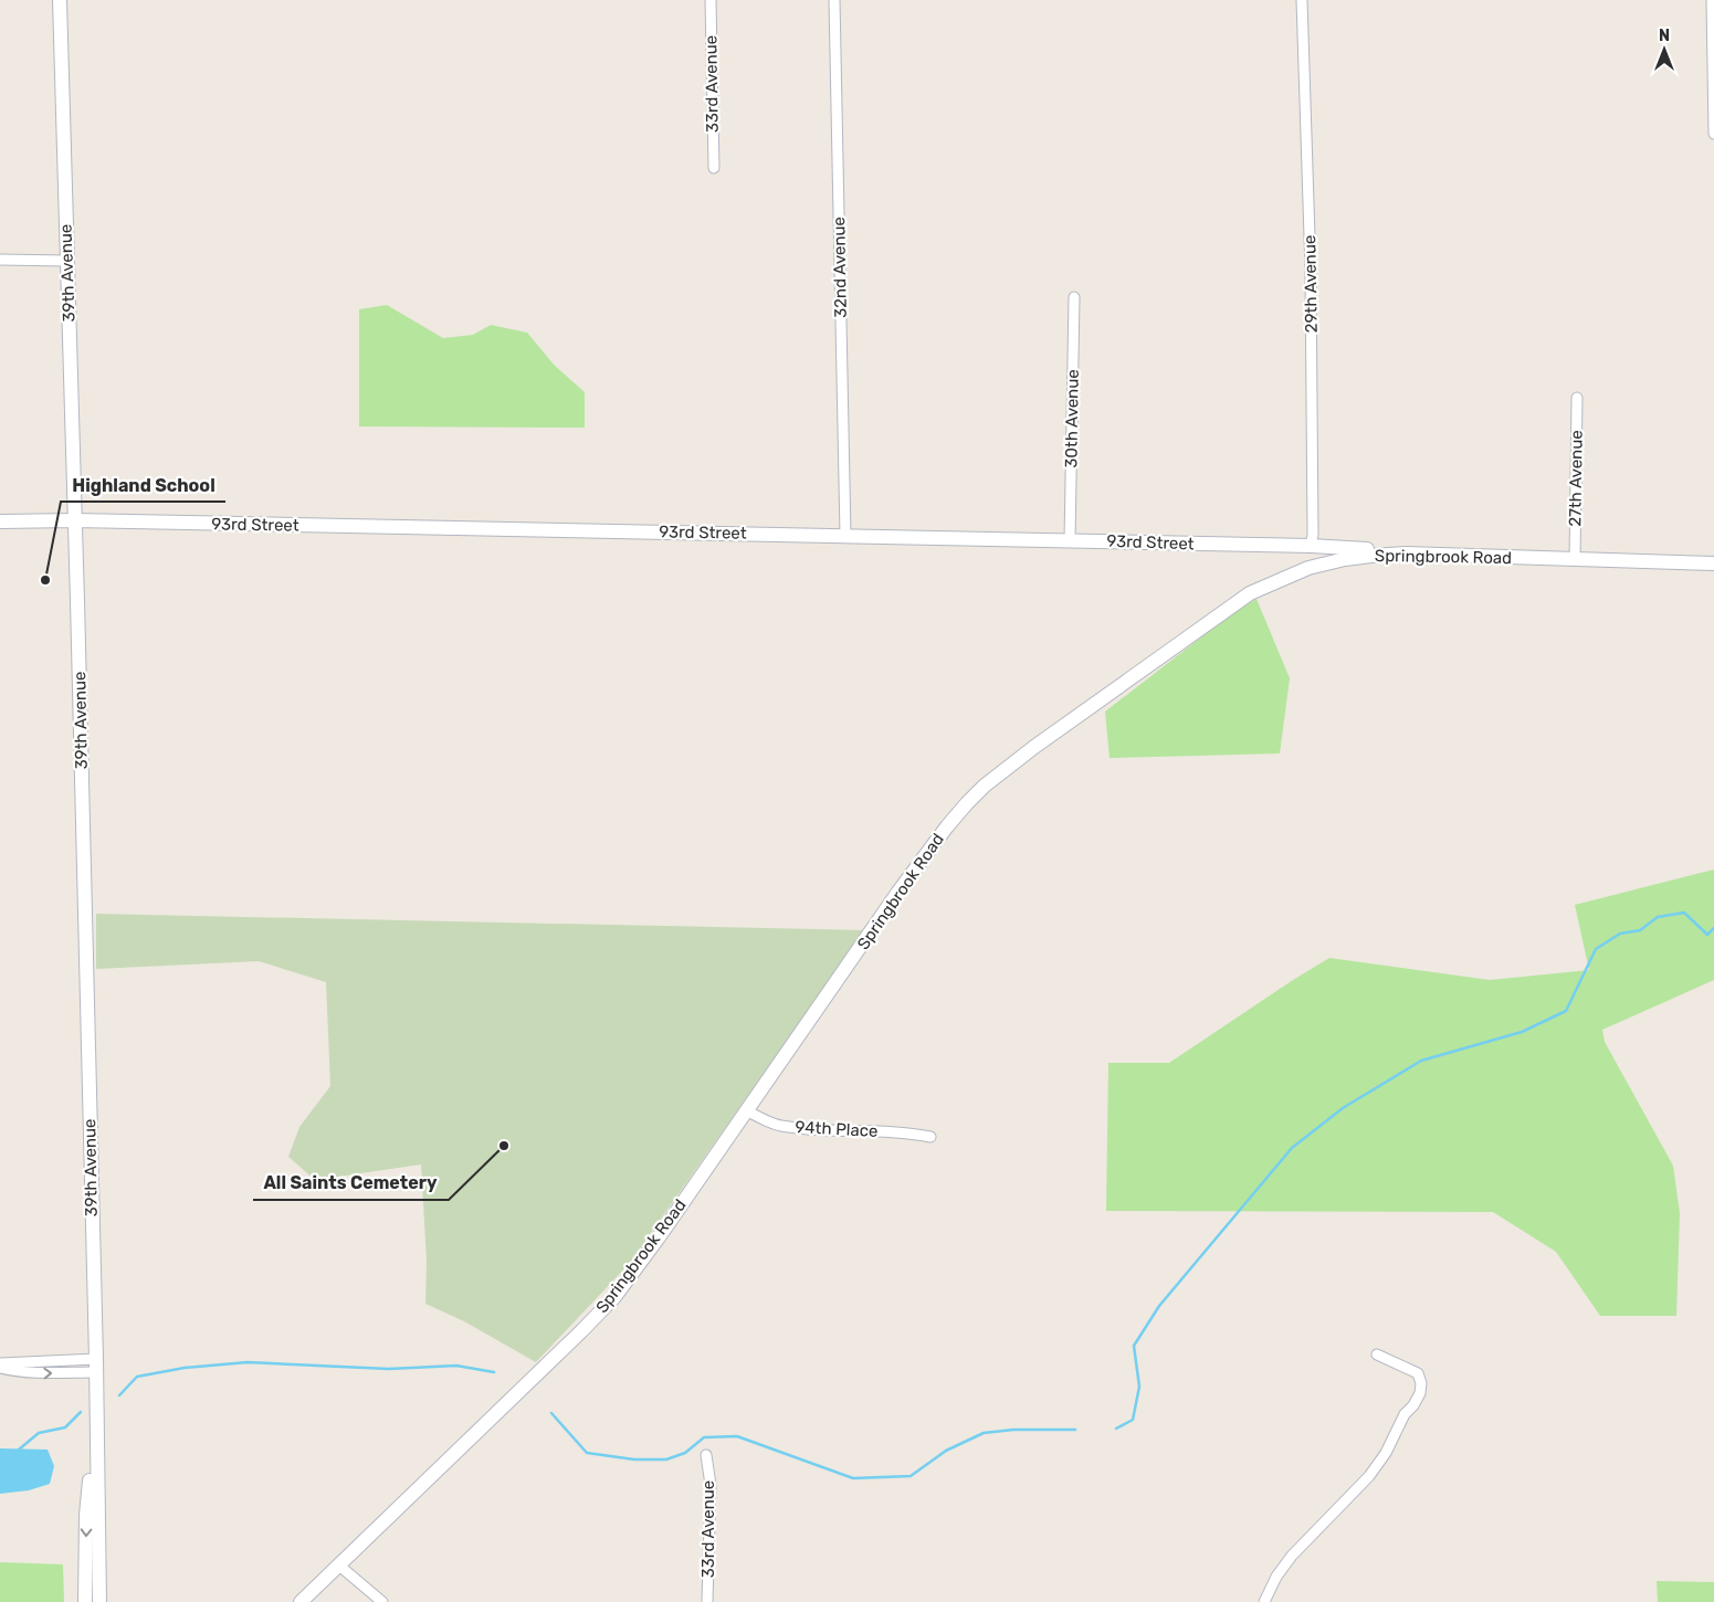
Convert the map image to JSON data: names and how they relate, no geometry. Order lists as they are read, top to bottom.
{
  "streets": {
    "street": [
      "33rd Avenue",
      "32nd Avenue",
      "39th Avenue",
      "29th Avenue",
      "30th Avenue",
      "27th Avenue",
      "93rd Street",
      "Springbrook Road",
      "94th Place"
    ]
  },
  "crossings": [
    ["32nd Avenue", "93rd Street"],
    ["39th Avenue", "93rd Street"],
    ["29th Avenue", "93rd Street"],
    ["29th Avenue", "Springbrook Road"],
    ["30th Avenue", "93rd Street"],
    ["27th Avenue", "Springbrook Road"],
    ["93rd Street", "Springbrook Road"],
    ["Springbrook Road", "94th Place"]
  ],
  "places": ["Highland School", "All Saints Cemetery"],
  "north": "top"
}
